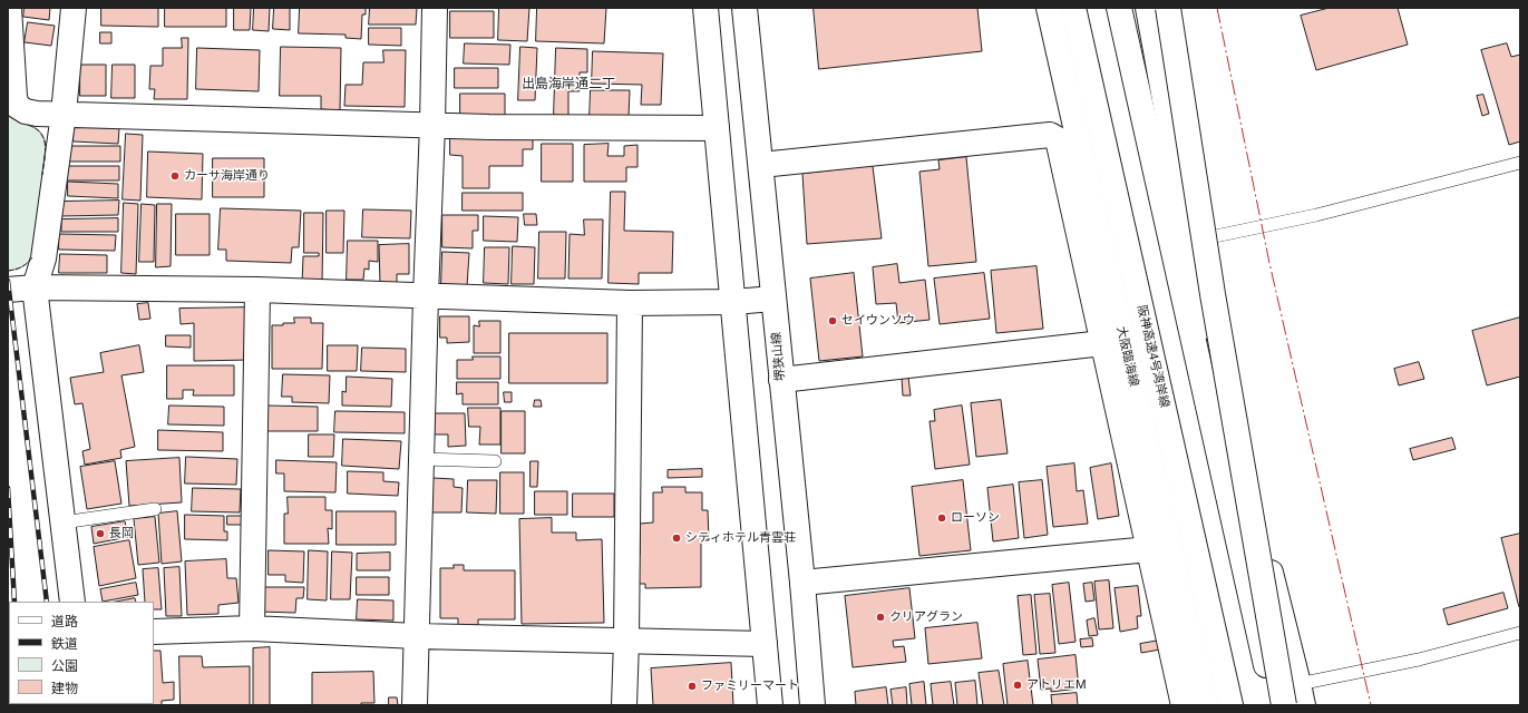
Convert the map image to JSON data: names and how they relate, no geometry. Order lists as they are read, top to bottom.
{
  "streets": {
    "main road": ["堺狭山線", "大阪臨海線", "阪神高速4号湾岸線"]
  },
  "districts": ["出島海岸通二丁"],
  "places": [
    "カーサ海岸通り",
    "セイウンソウ",
    "ローソン",
    "長岡",
    "シティホテル青雲荘",
    "クリアグラン",
    "アトリエM",
    "ファミリーマート"
  ],
  "legend": [
    "道路",
    "鉄道",
    "公園",
    "建物"
  ]
}
